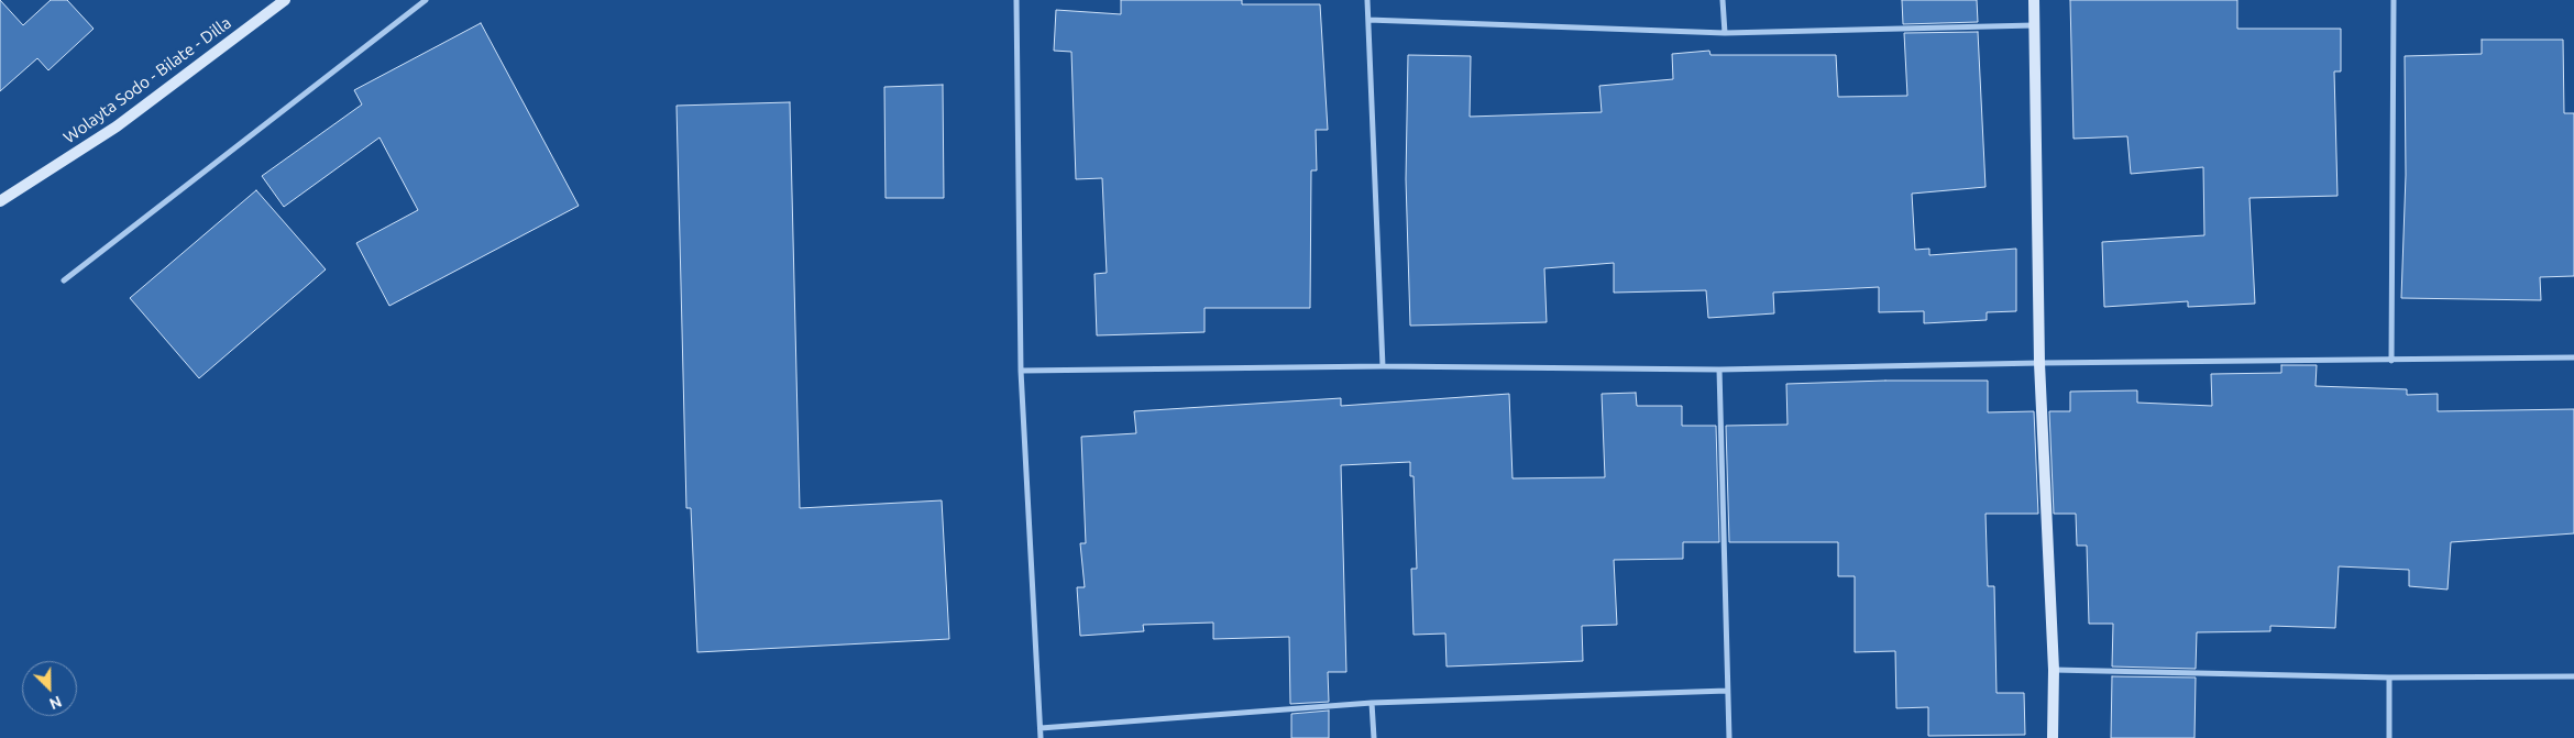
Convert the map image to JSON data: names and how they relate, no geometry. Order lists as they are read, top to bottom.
{
  "streets": {
    "main road": ["Wolayta Sodo - Bilate - Dilla"]
  },
  "north": "bottom right"
}
